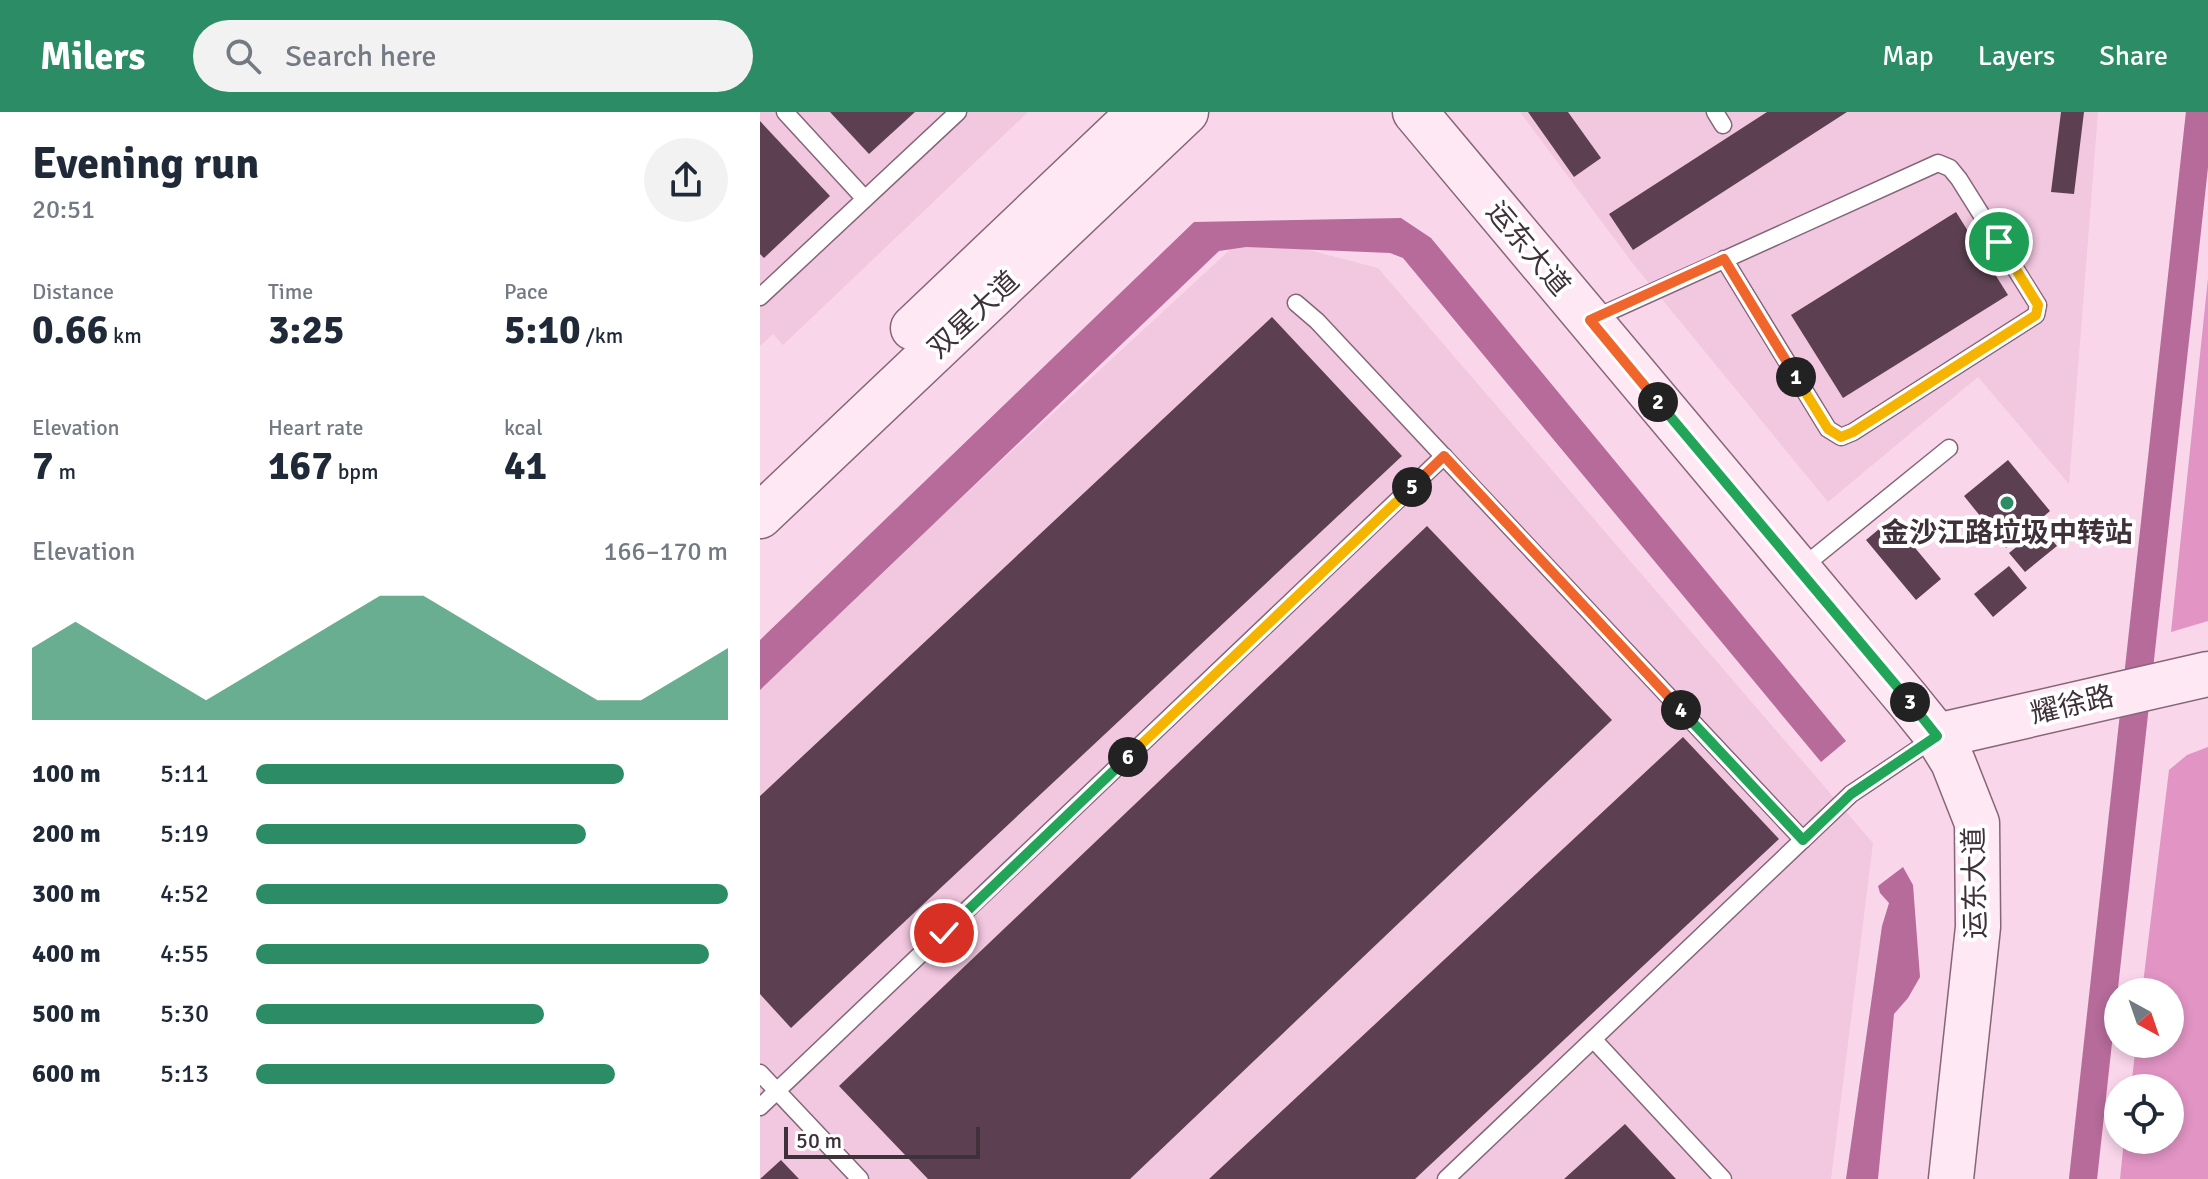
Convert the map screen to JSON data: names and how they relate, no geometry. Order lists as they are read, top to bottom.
{
  "streets": {
    "street": ["运东大道", "双星大道", "耀徐路"]
  },
  "crossings": [
    ["运东大道", "耀徐路"]
  ],
  "places": ["金沙江路垃圾中转站"],
  "scale_bar": "50 m",
  "north": "bottom right",
  "page": {
    "header": "Milers",
    "search": "Search here",
    "nav": ["Map", "Layers", "Share"],
    "heading": ["Evening run", "20:51"],
    "stats": [
      ["Distance", "0.66 km"],
      ["Time", "3:25"],
      ["Pace", "5:10 /km"],
      ["Elevation", "7 m"],
      ["Heart rate", "167 bpm"],
      ["kcal", "41"]
    ],
    "pins": [
      "1",
      "2",
      "5",
      "3",
      "4",
      "6"
    ],
    "chart": ["Elevation", "166–170 m"],
    "list": [
      {
        "name": "100 m",
        "note": "5:11"
      },
      {
        "name": "200 m",
        "note": "5:19"
      },
      {
        "name": "300 m",
        "note": "4:52"
      },
      {
        "name": "400 m",
        "note": "4:55"
      },
      {
        "name": "500 m",
        "note": "5:30"
      },
      {
        "name": "600 m",
        "note": "5:13"
      }
    ],
    "scale": "50 m"
  }
}
